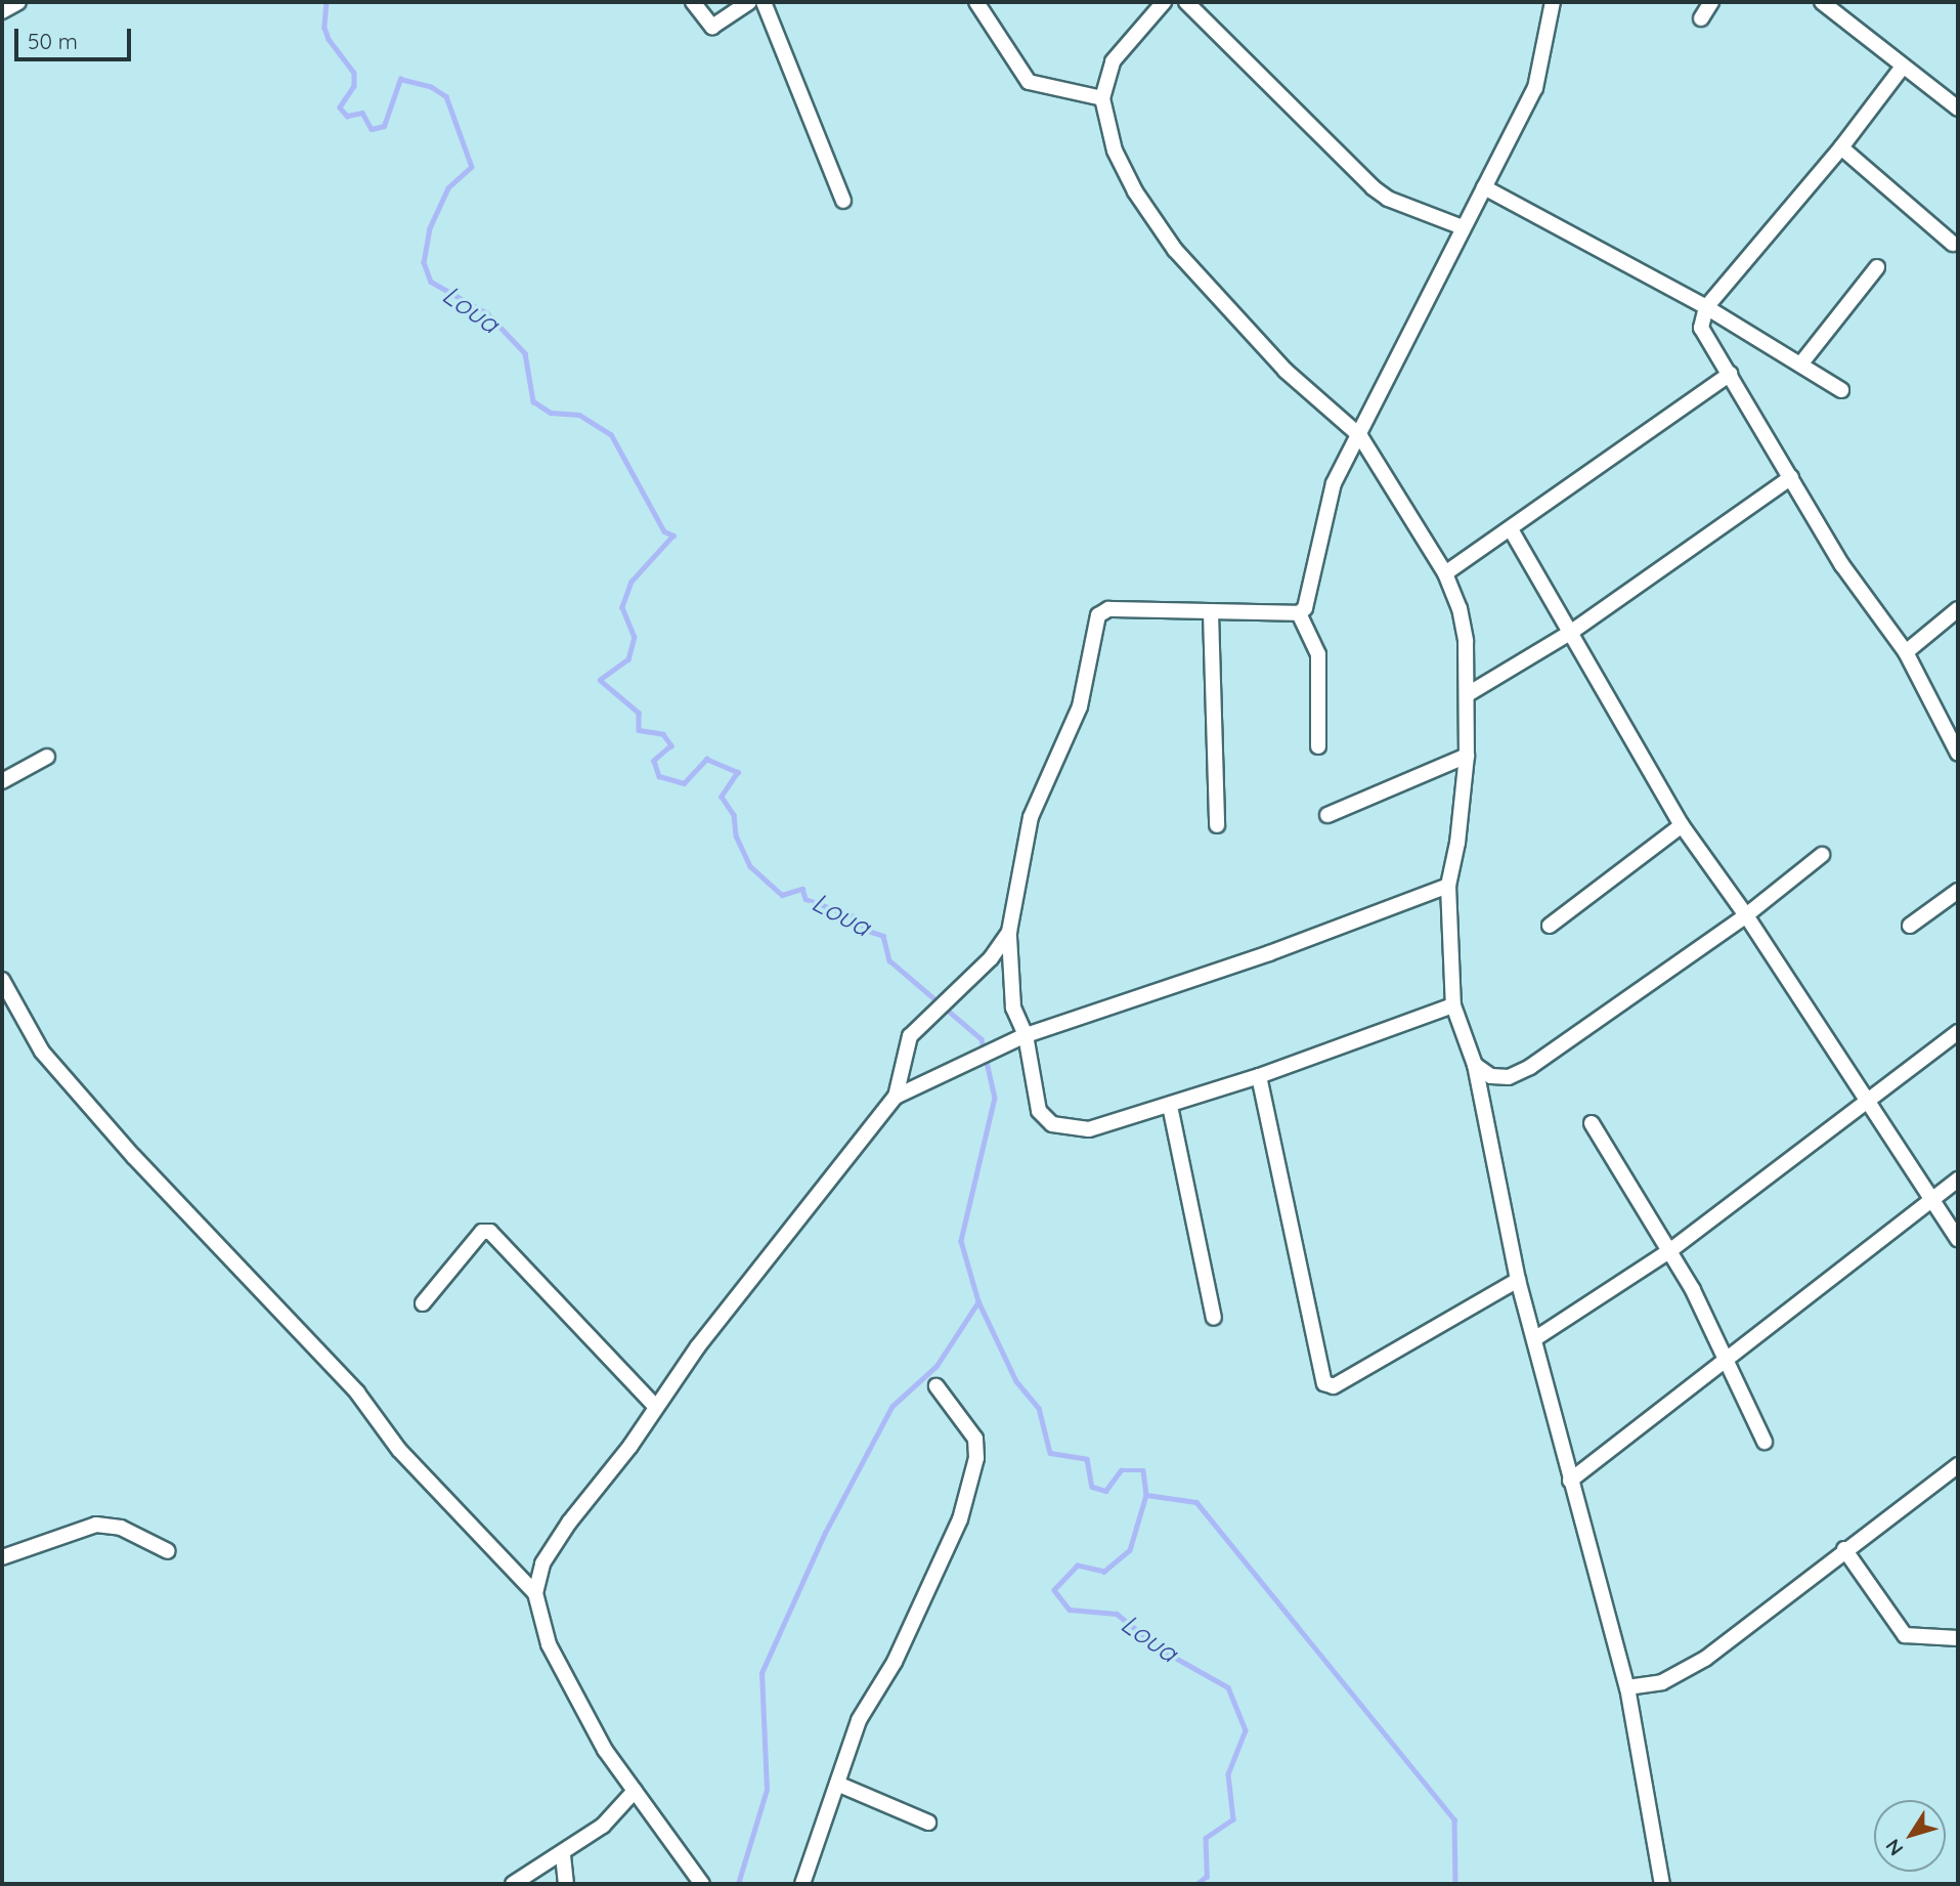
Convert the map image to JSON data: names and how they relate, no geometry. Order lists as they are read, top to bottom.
{
  "water": ["Loua"],
  "scale_bar": "50 m",
  "north": "bottom left"
}
